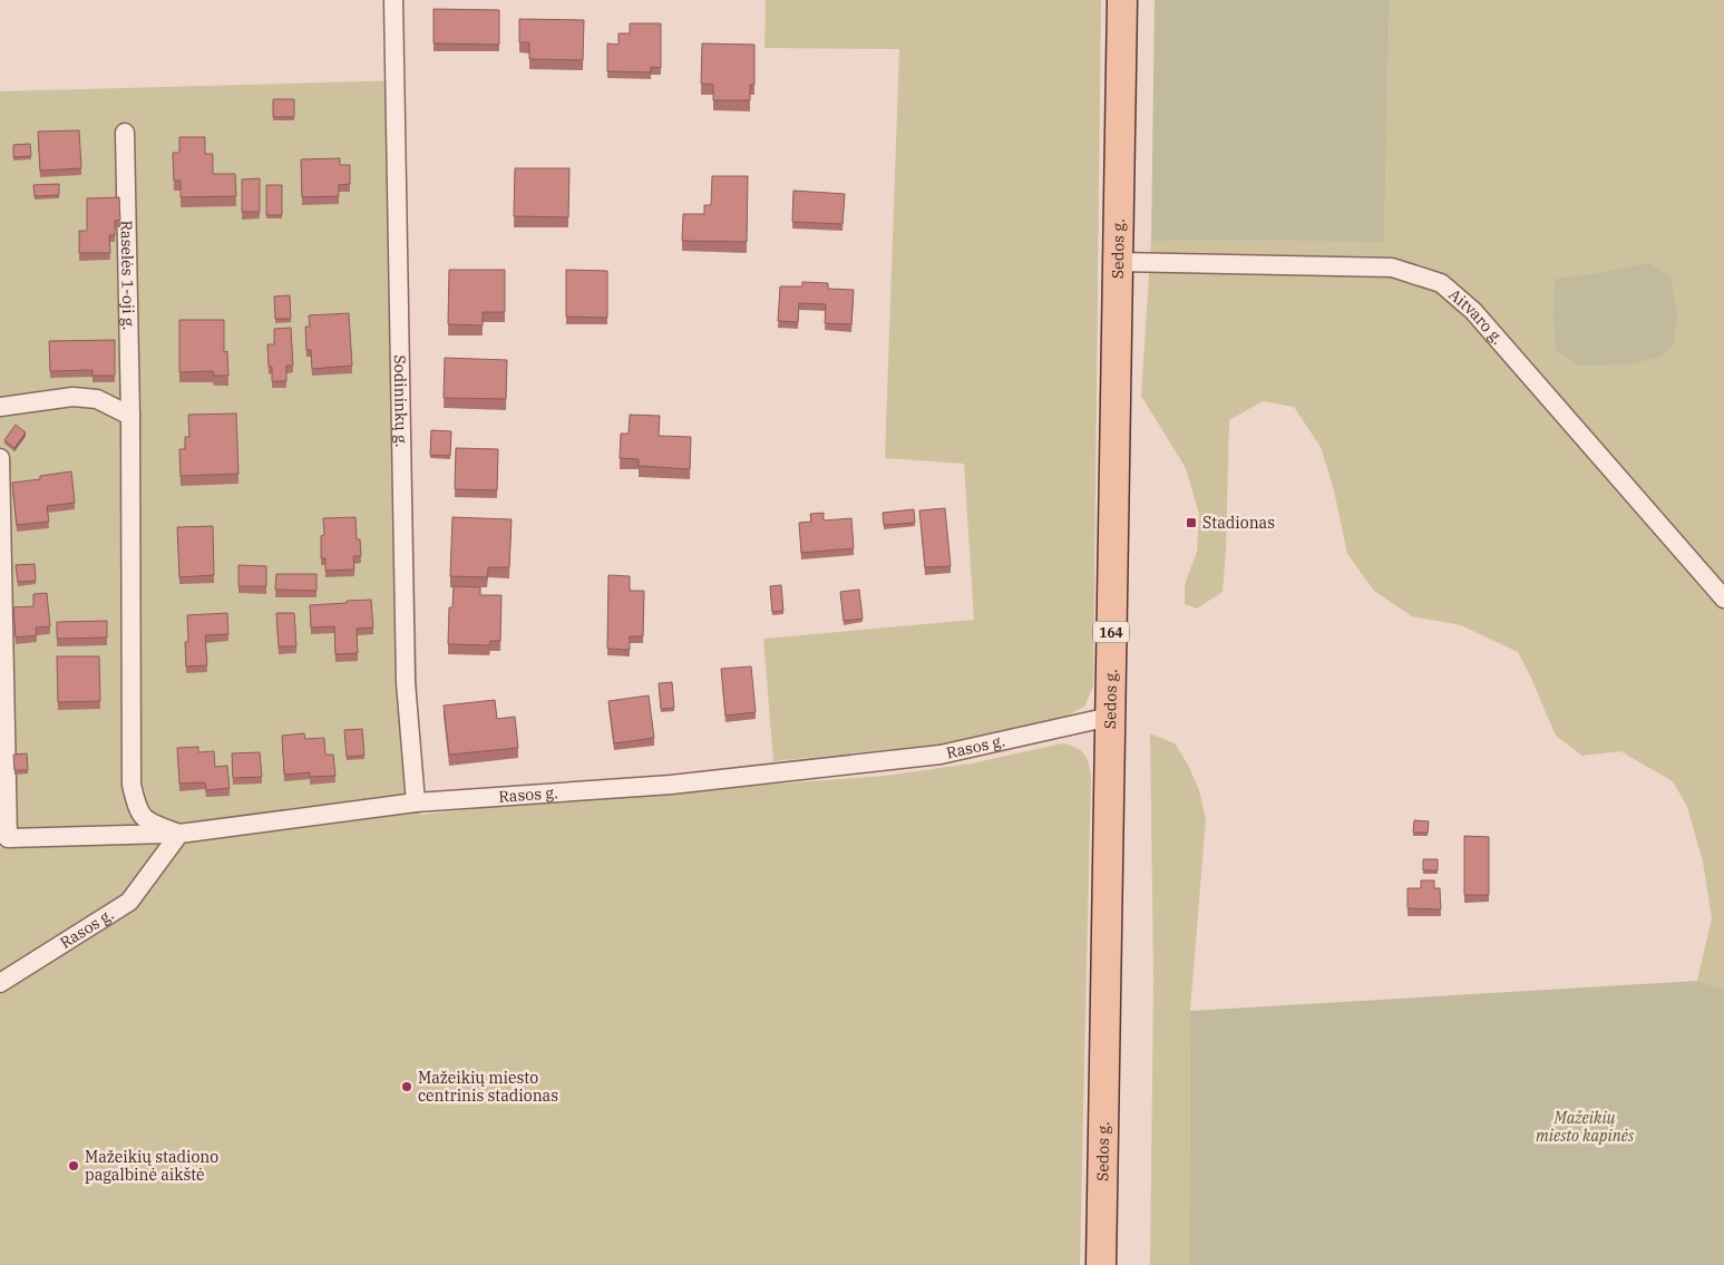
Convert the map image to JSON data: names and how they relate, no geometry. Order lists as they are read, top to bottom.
{
  "streets": {
    "main road": ["Sedos g.", "164"],
    "street": [
      "Raselės 1-oji g.",
      "Aitvaro g.",
      "Sodininkų g.",
      "Rasos g."
    ]
  },
  "crossings": [
    ["Sedos g.", "Aitvaro g."],
    ["Sedos g.", "Rasos g."],
    ["Raselės 1-oji g.", "Rasos g."],
    ["Sodininkų g.", "Rasos g."]
  ],
  "parks": ["Mažeikių miesto kapinės"],
  "places": {
    "transit": ["Stadionas"],
    "other": ["Mažeikių miesto centrinis stadionas", "Mažeikių stadiono pagalbinė aikštė"]
  }
}
